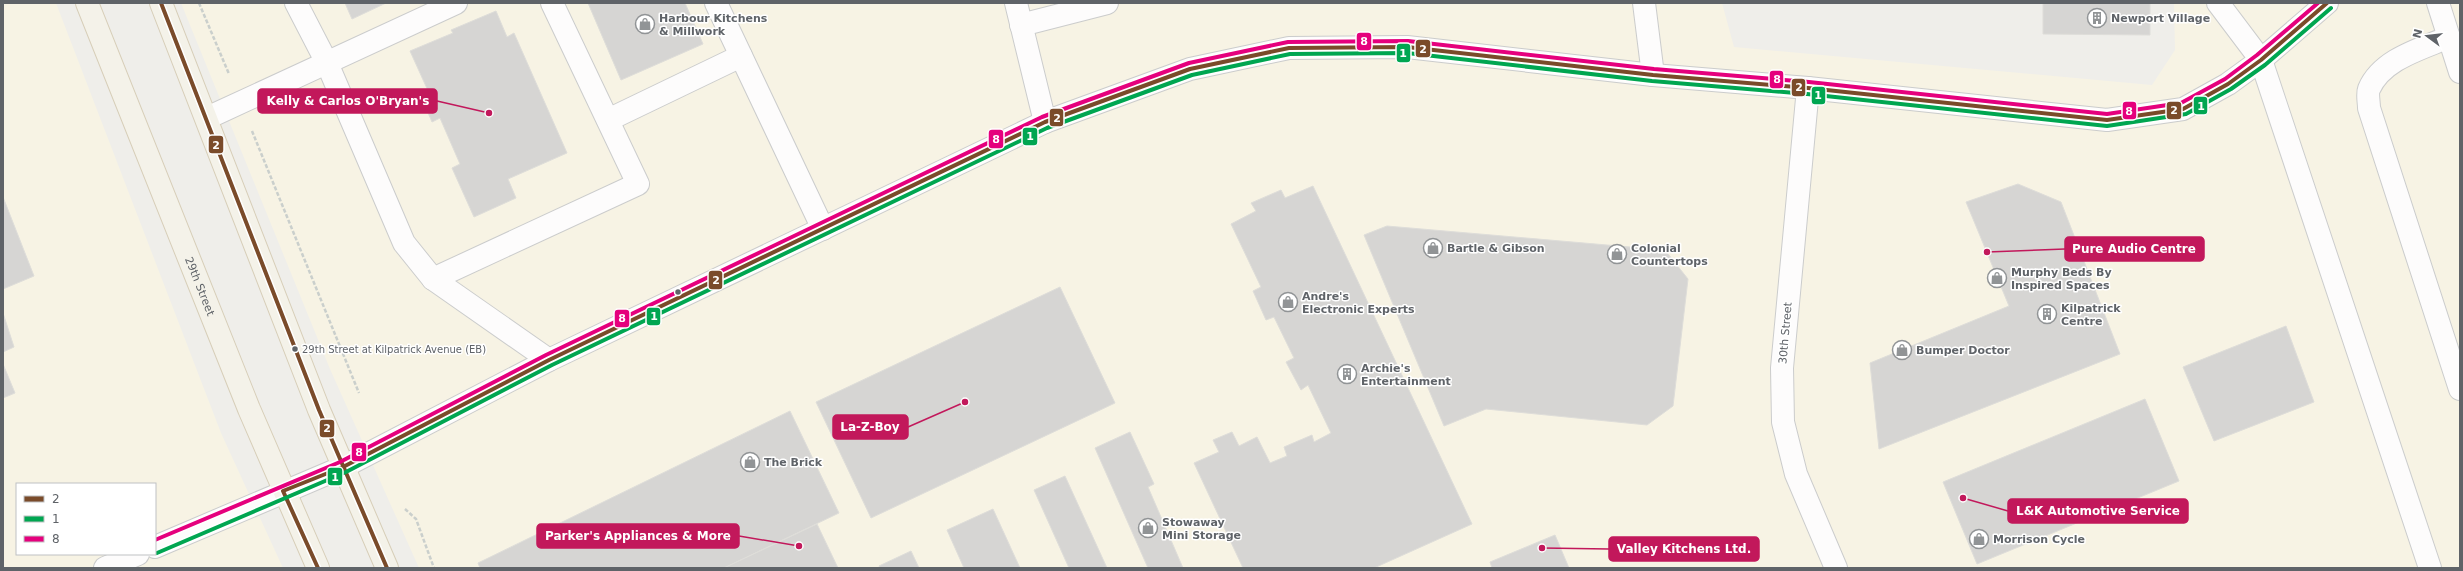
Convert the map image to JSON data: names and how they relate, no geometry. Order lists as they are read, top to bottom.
{
  "streets": {
    "main road": ["29th Street"],
    "street": ["30th Street"]
  },
  "places": {
    "building": ["Newport Village", "Kilpatrick Centre", "Archie's Entertainment"],
    "shop": [
      "Harbour Kitchens & Millwork",
      "Bartle & Gibson",
      "Colonial Countertops",
      "Murphy Beds By Inspired Spaces",
      "Andre's Electronic Experts",
      "Bumper Doctor",
      "The Brick",
      "Stowaway Mini Storage",
      "Morrison Cycle"
    ],
    "other": [
      "Kelly & Carlos O'Bryan's",
      "Pure Audio Centre",
      "29th Street at Kilpatrick Avenue (EB)",
      "La-Z-Boy",
      "L&K Automotive Service",
      "Parker's Appliances & More",
      "Valley Kitchens Ltd."
    ]
  },
  "lines": ["transit line 2", "transit line 8", "transit line 1"],
  "legend": ["2", "1", "8"],
  "north": "left"
}
